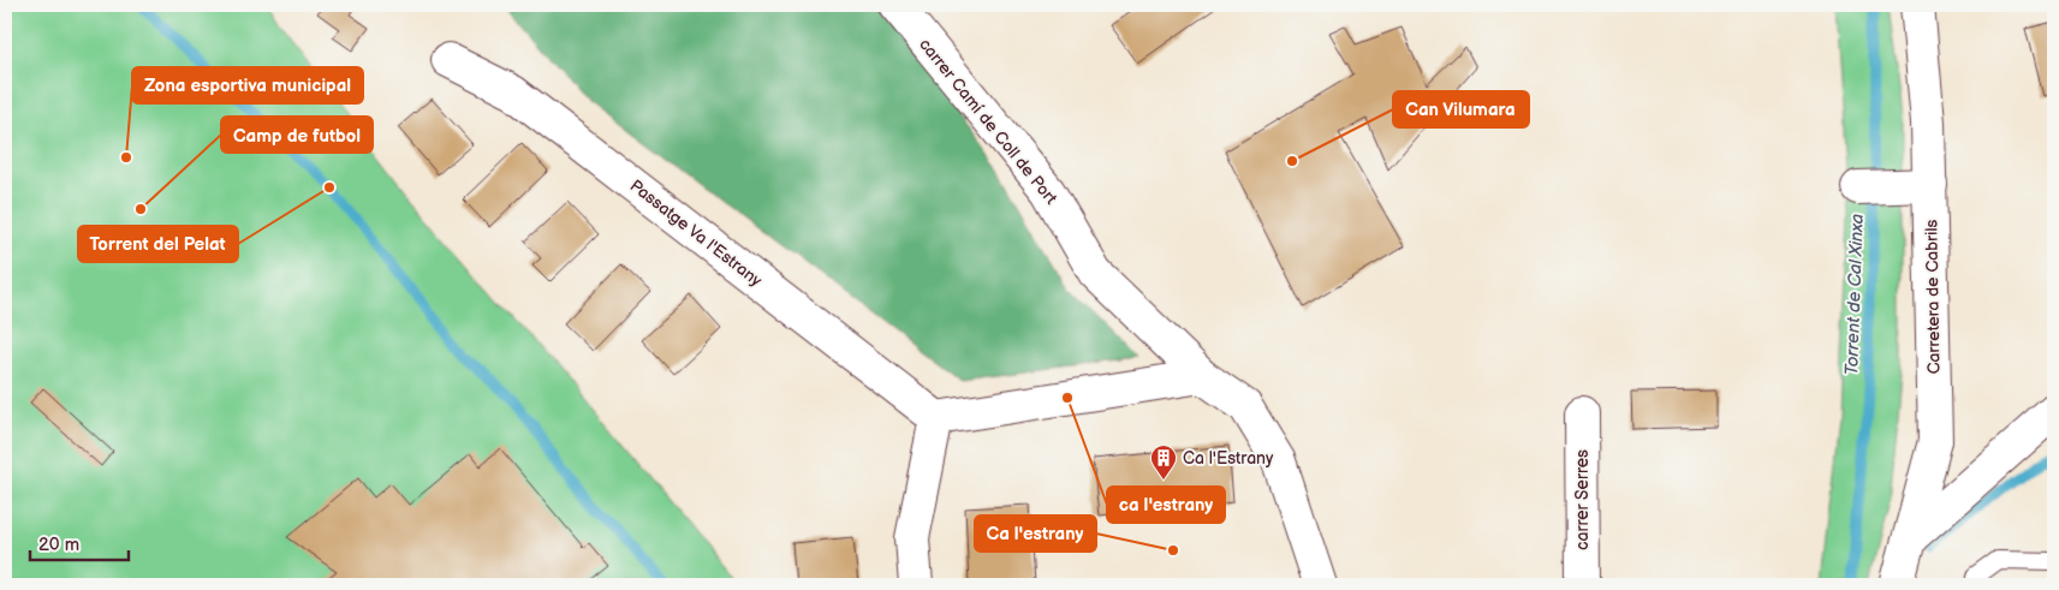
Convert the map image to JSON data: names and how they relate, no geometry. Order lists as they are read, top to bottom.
{
  "streets": {
    "street": [
      "carrer Camí de Coll de Port",
      "Passatge Va l'Estrany",
      "Carretera de Cabrils",
      "carrer Serres"
    ]
  },
  "water": ["Torrent de Cal Xinxa"],
  "places": {
    "other": [
      "Zona esportiva municipal",
      "Can Vilumara",
      "Torrent del Pelat",
      "Camp de futbol",
      "ca l'estrany",
      "Ca l'estrany"
    ],
    "building": ["Ca l'Estrany"]
  },
  "scale_bar": "20 m"
}
